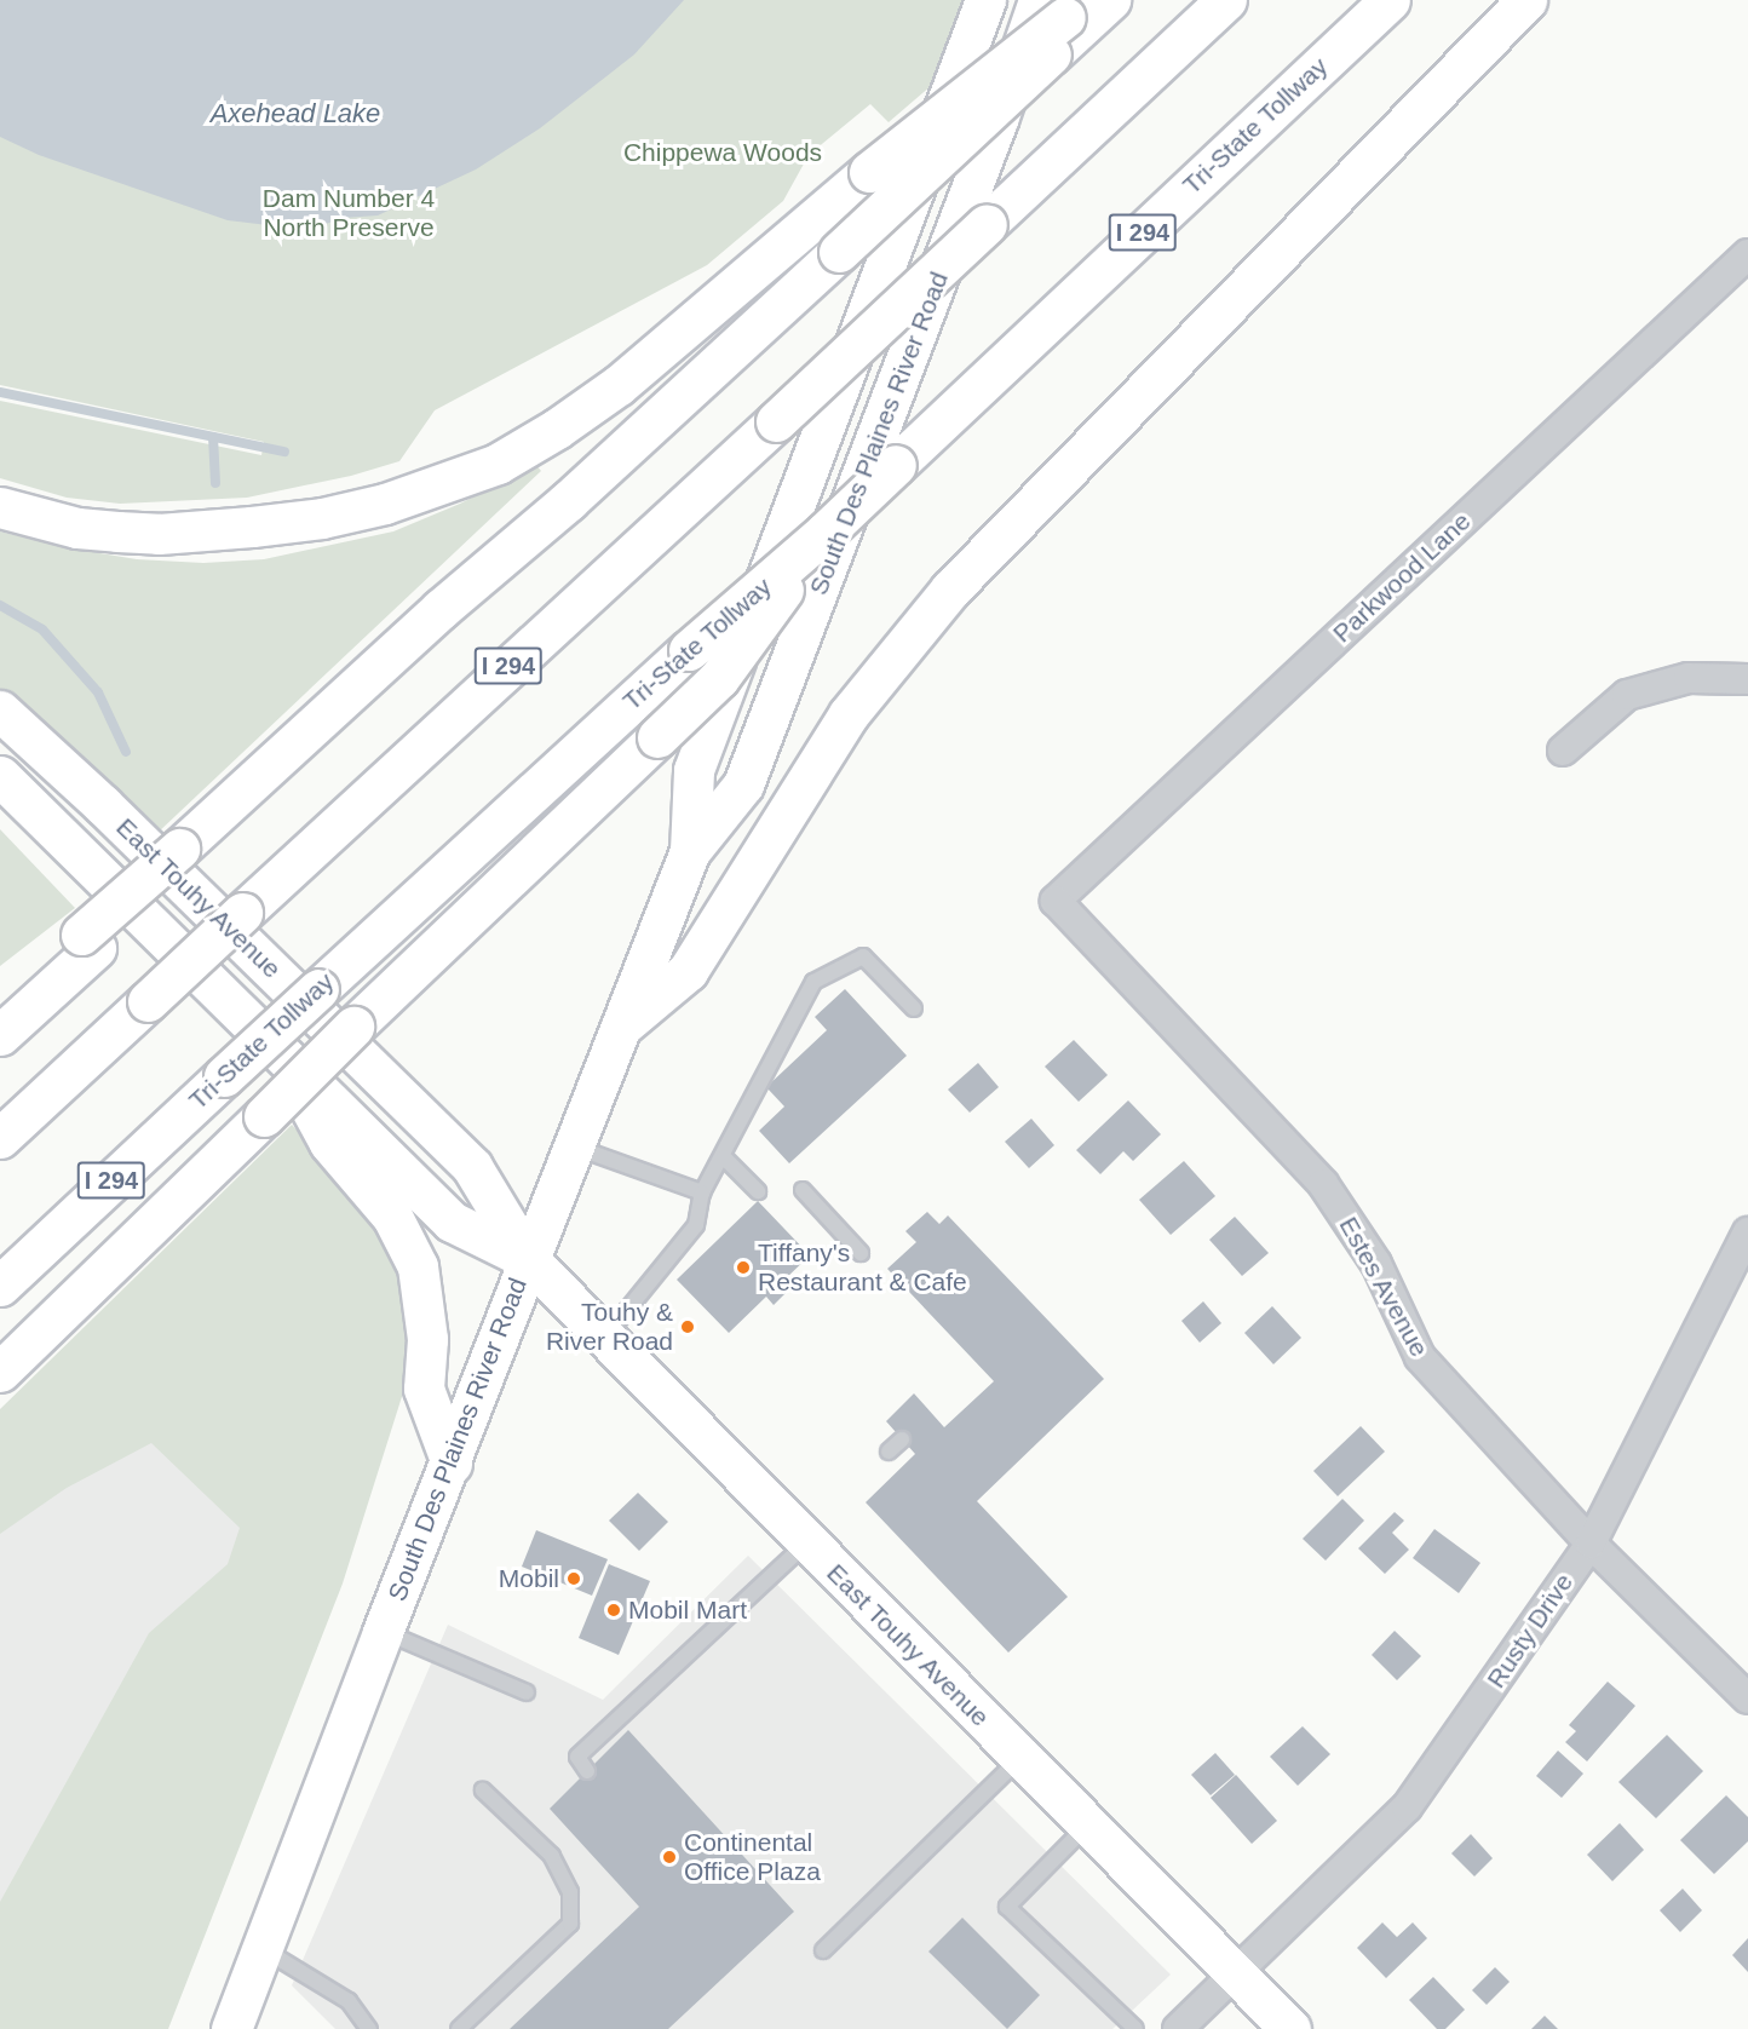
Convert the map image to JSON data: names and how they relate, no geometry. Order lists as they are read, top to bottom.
{
  "streets": {
    "main road": [
      "Tri-State Tollway",
      "I 294",
      "South Des Plaines River Road",
      "East Touhy Avenue"
    ],
    "street": ["Parkwood Lane", "Estes Avenue", "Rusty Drive"]
  },
  "crossings": [
    ["South Des Plaines River Road", "East Touhy Avenue"],
    ["Parkwood Lane", "Estes Avenue"],
    ["East Touhy Avenue", "Rusty Drive"],
    ["Estes Avenue", "Rusty Drive"]
  ],
  "water": ["Axehead Lake"],
  "parks": ["Chippewa Woods", "Dam Number 4 North Preserve"],
  "places": [
    "Tiffany's Restaurant & Cafe",
    "Touhy & River Road",
    "Mobil",
    "Mobil Mart",
    "Continental Office Plaza"
  ]
}
